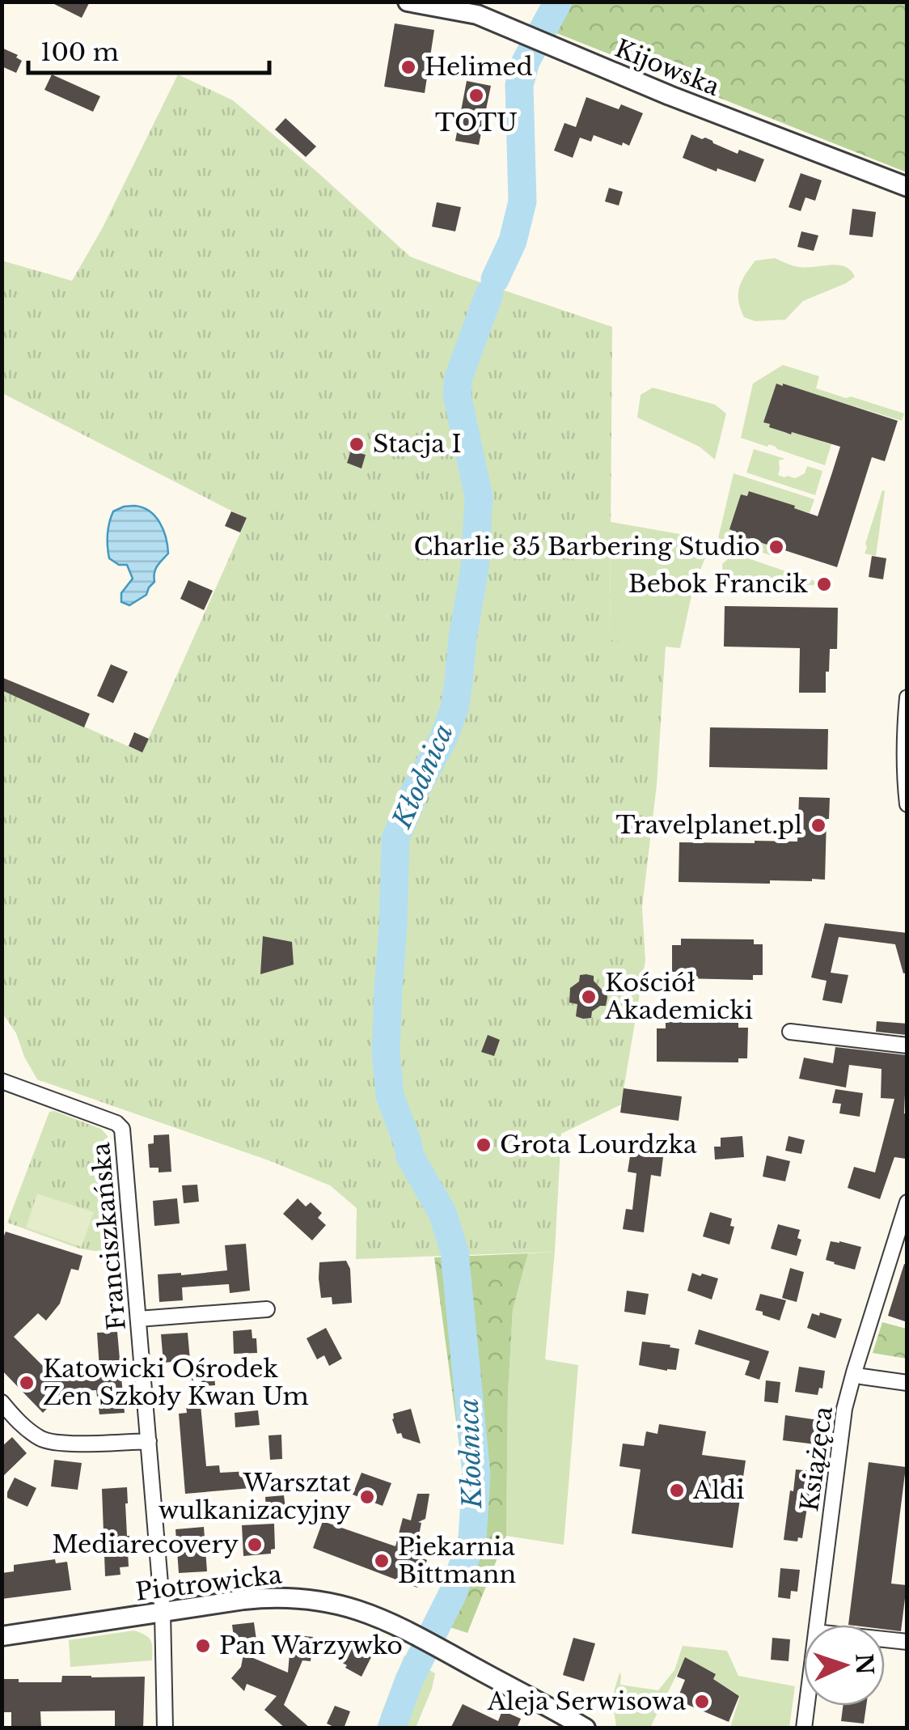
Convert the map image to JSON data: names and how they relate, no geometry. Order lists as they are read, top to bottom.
{
  "streets": {
    "street": [
      "Kijowska",
      "Franciszkańska",
      "Książęca",
      "Piotrowicka"
    ]
  },
  "crossings": [
    ["Franciszkańska", "Piotrowicka"]
  ],
  "water": ["Kłodnica"],
  "places": [
    "Helimed",
    "TOTU",
    "Stacja I",
    "Charlie 35 Barbering Studio",
    "Bebok Francik",
    "Travelplanet.pl",
    "Kościół Akademicki",
    "Grota Lourdzka",
    "Katowicki Ośrodek Zen Szkoły Kwan Um",
    "Aldi",
    "Warsztat wulkanizacyjny",
    "Mediarecovery",
    "Piekarnia Bittmann",
    "Pan Warzywko",
    "Aleja Serwisowa"
  ],
  "scale_bar": "100 m",
  "north": "right"
}
